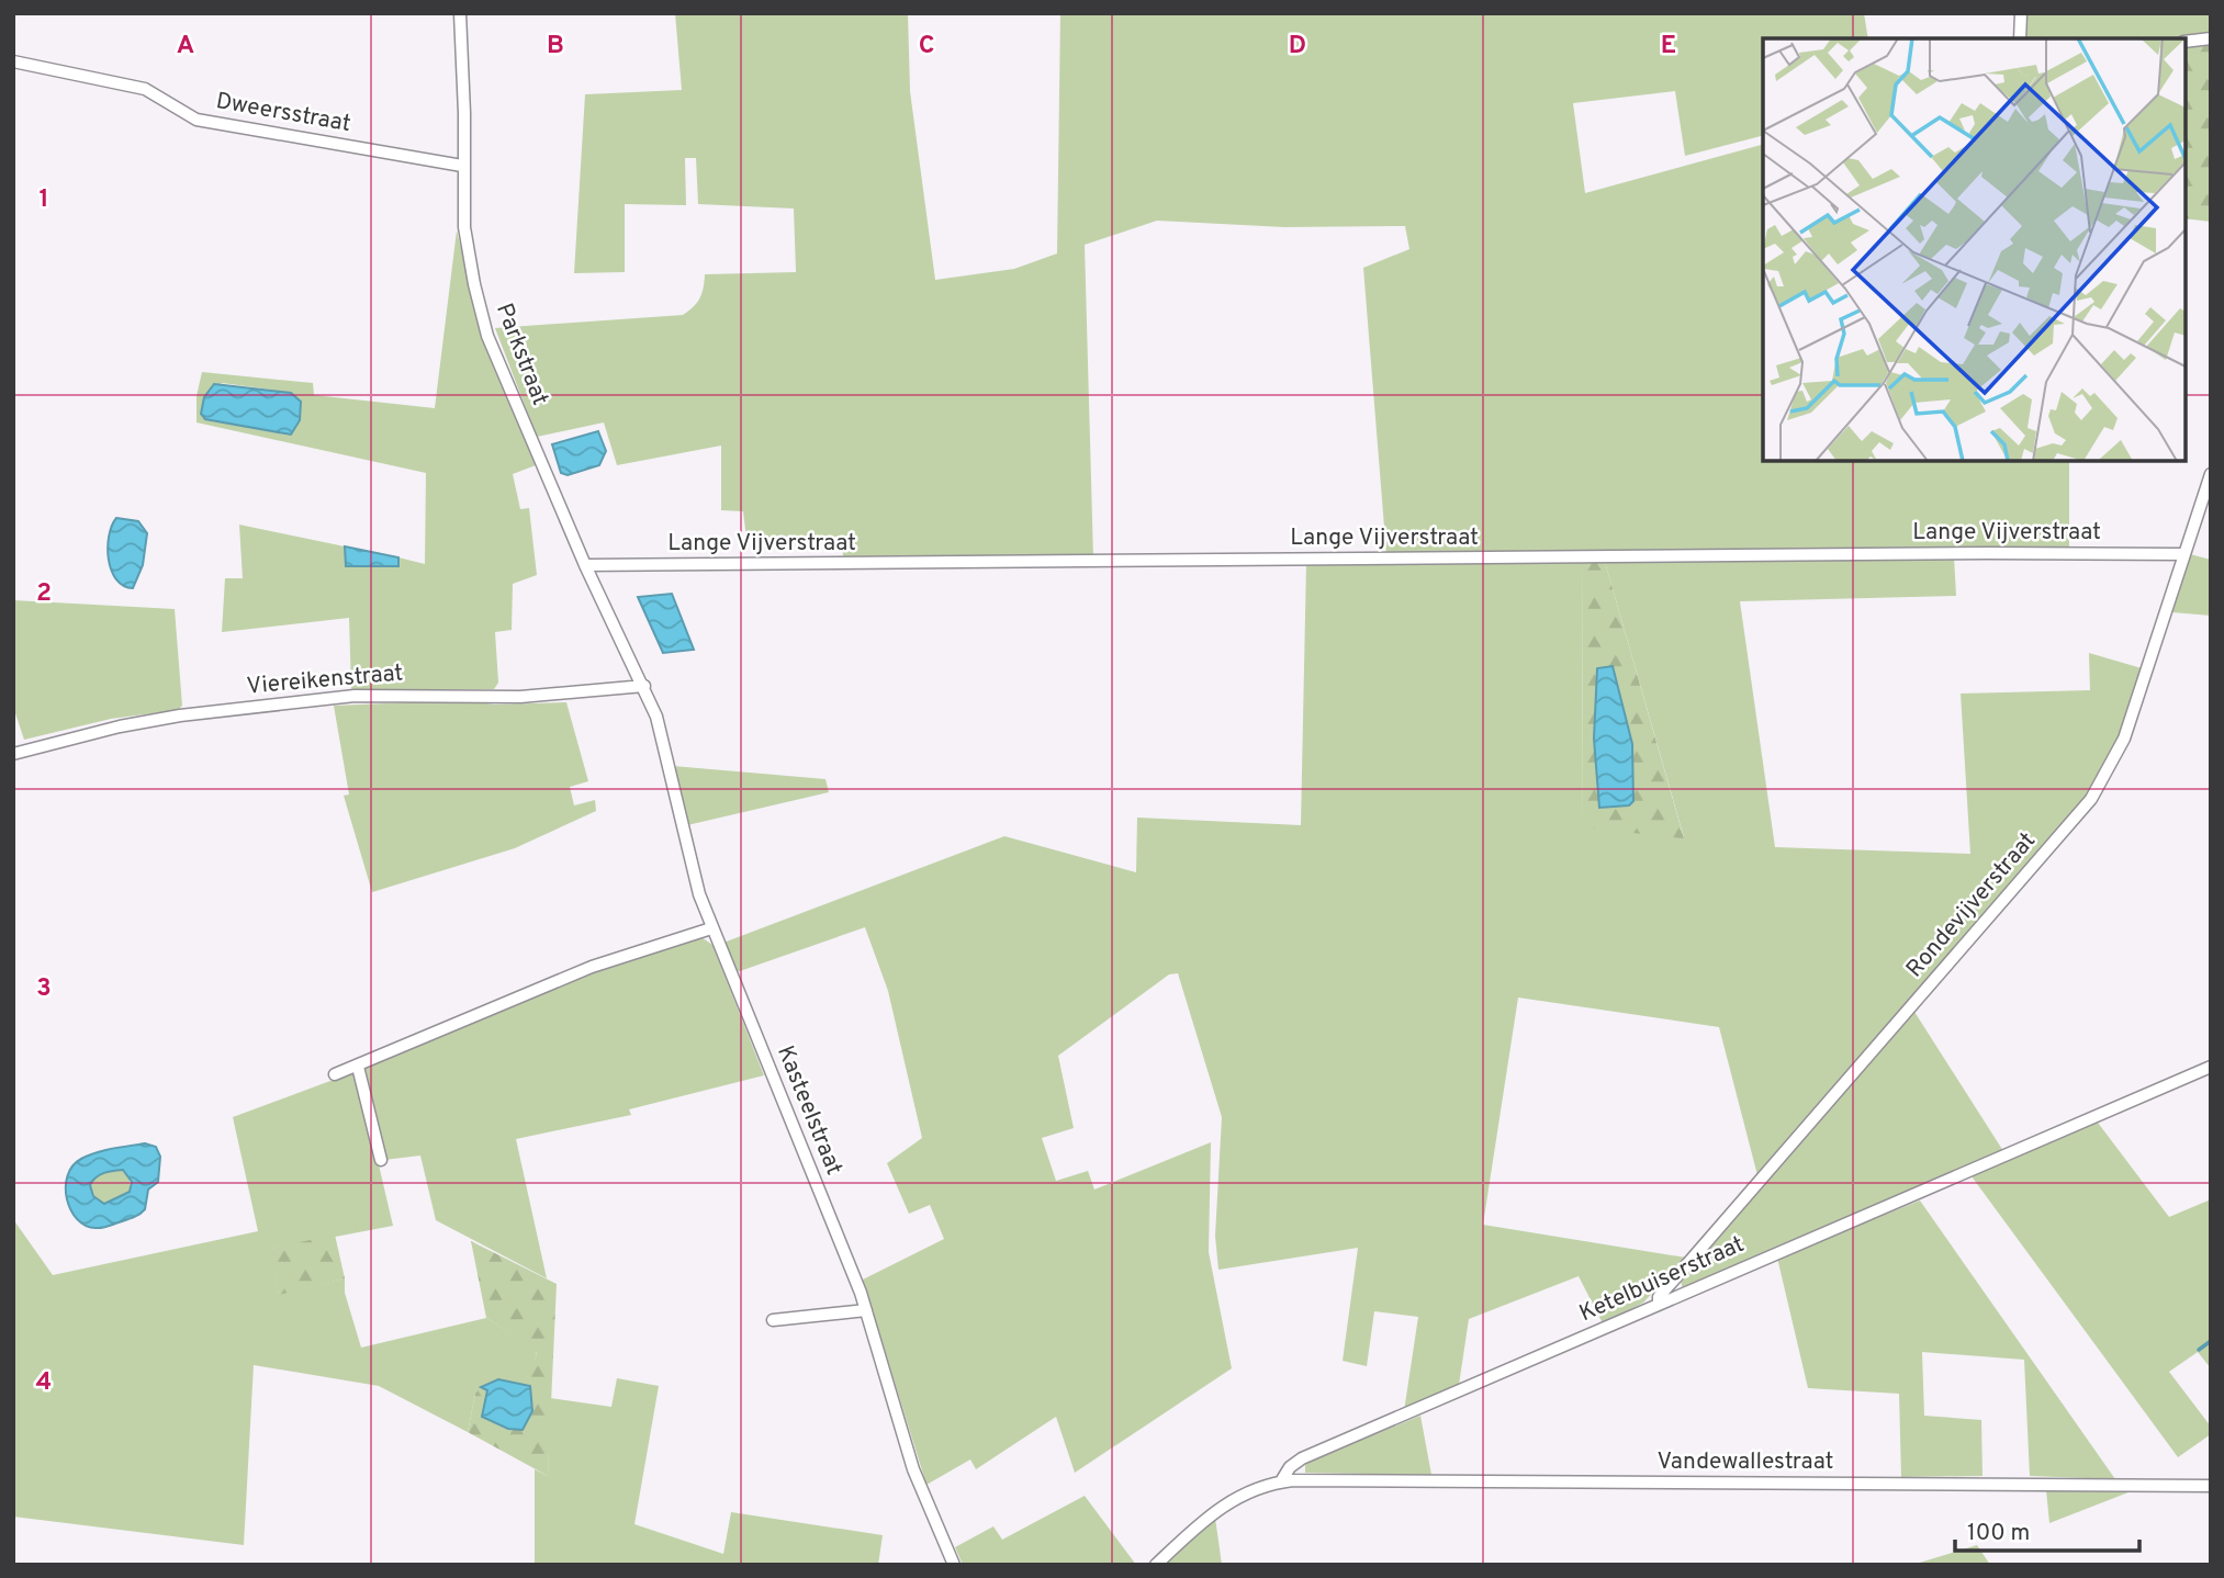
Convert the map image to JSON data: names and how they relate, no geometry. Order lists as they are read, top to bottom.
{
  "streets": {
    "street": [
      "Dweersstraat",
      "Parkstraat",
      "Lange Vijverstraat",
      "Viereikenstraat",
      "Rondevijverstraat",
      "Kasteelstraat",
      "Ketelbuiserstraat",
      "Vandewallestraat"
    ]
  },
  "crossings": [
    ["Dweersstraat", "Parkstraat"],
    ["Parkstraat", "Lange Vijverstraat"],
    ["Parkstraat", "Viereikenstraat"],
    ["Parkstraat", "Kasteelstraat"],
    ["Lange Vijverstraat", "Rondevijverstraat"],
    ["Viereikenstraat", "Kasteelstraat"],
    ["Rondevijverstraat", "Ketelbuiserstraat"],
    ["Ketelbuiserstraat", "Vandewallestraat"]
  ],
  "scale_bar": "100 m",
  "grid": {
    "columns": [
      "A",
      "B",
      "C",
      "D",
      "E"
    ],
    "rows": [
      "1",
      "2",
      "3",
      "4"
    ]
  }
}
